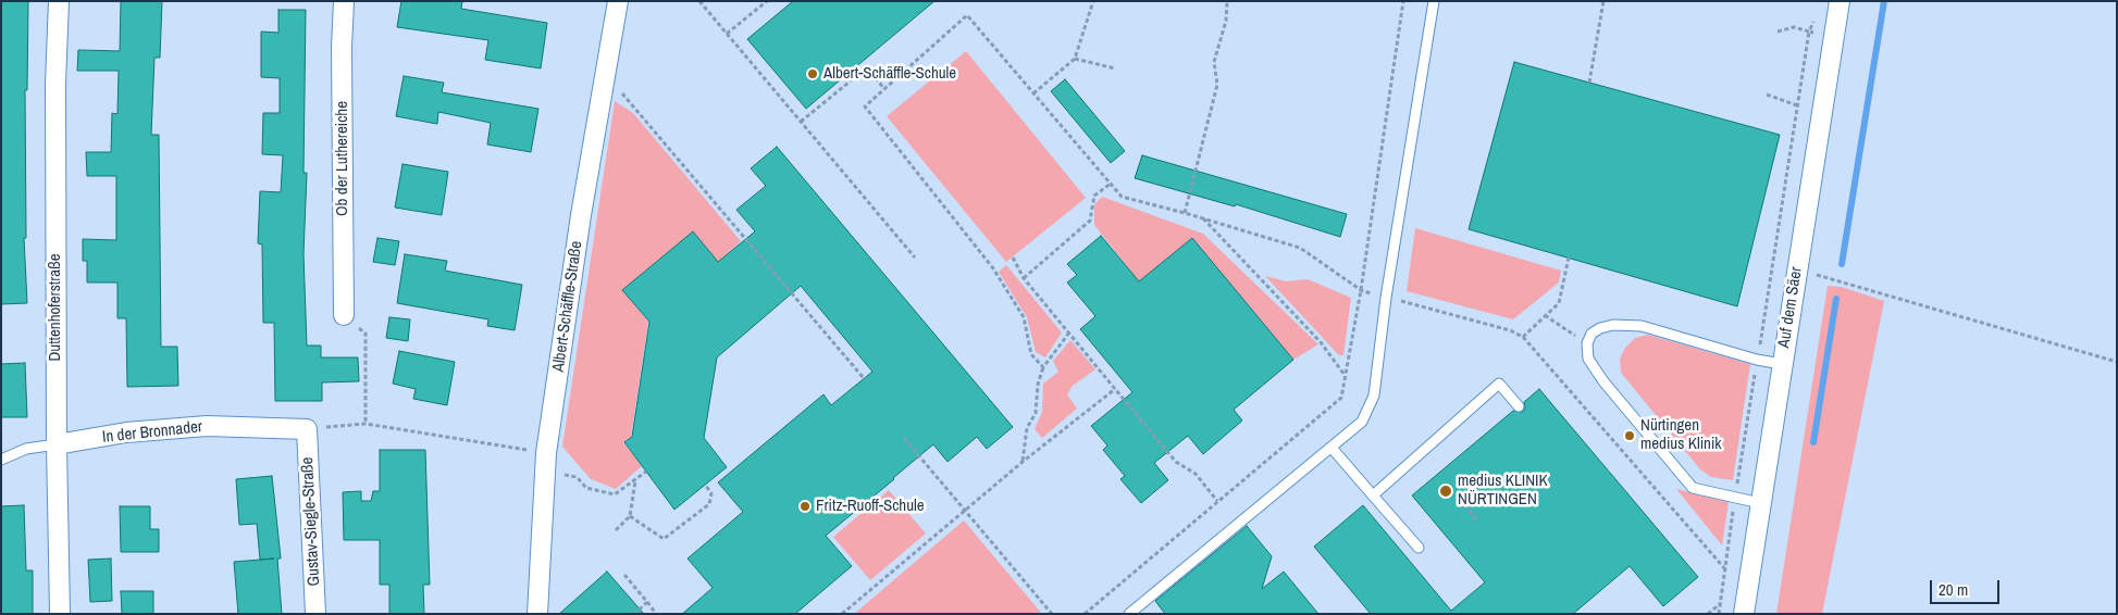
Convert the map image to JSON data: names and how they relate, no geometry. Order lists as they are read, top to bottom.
{
  "streets": {
    "street": [
      "Ob der Luthereiche",
      "Albert-Schäffle-Straße",
      "Duttenhoferstraße",
      "Auf dem Säer",
      "In der Bronnader",
      "Gustav-Siegle-Straße"
    ]
  },
  "crossings": [
    ["Duttenhoferstraße", "In der Bronnader"],
    ["In der Bronnader", "Gustav-Siegle-Straße"]
  ],
  "places": [
    "Albert-Schäffle-Schule",
    "Nürtingen medius Klinik",
    "medius KLINIK NÜRTINGEN",
    "Fritz-Ruoff-Schule"
  ],
  "scale_bar": "20 m"
}
